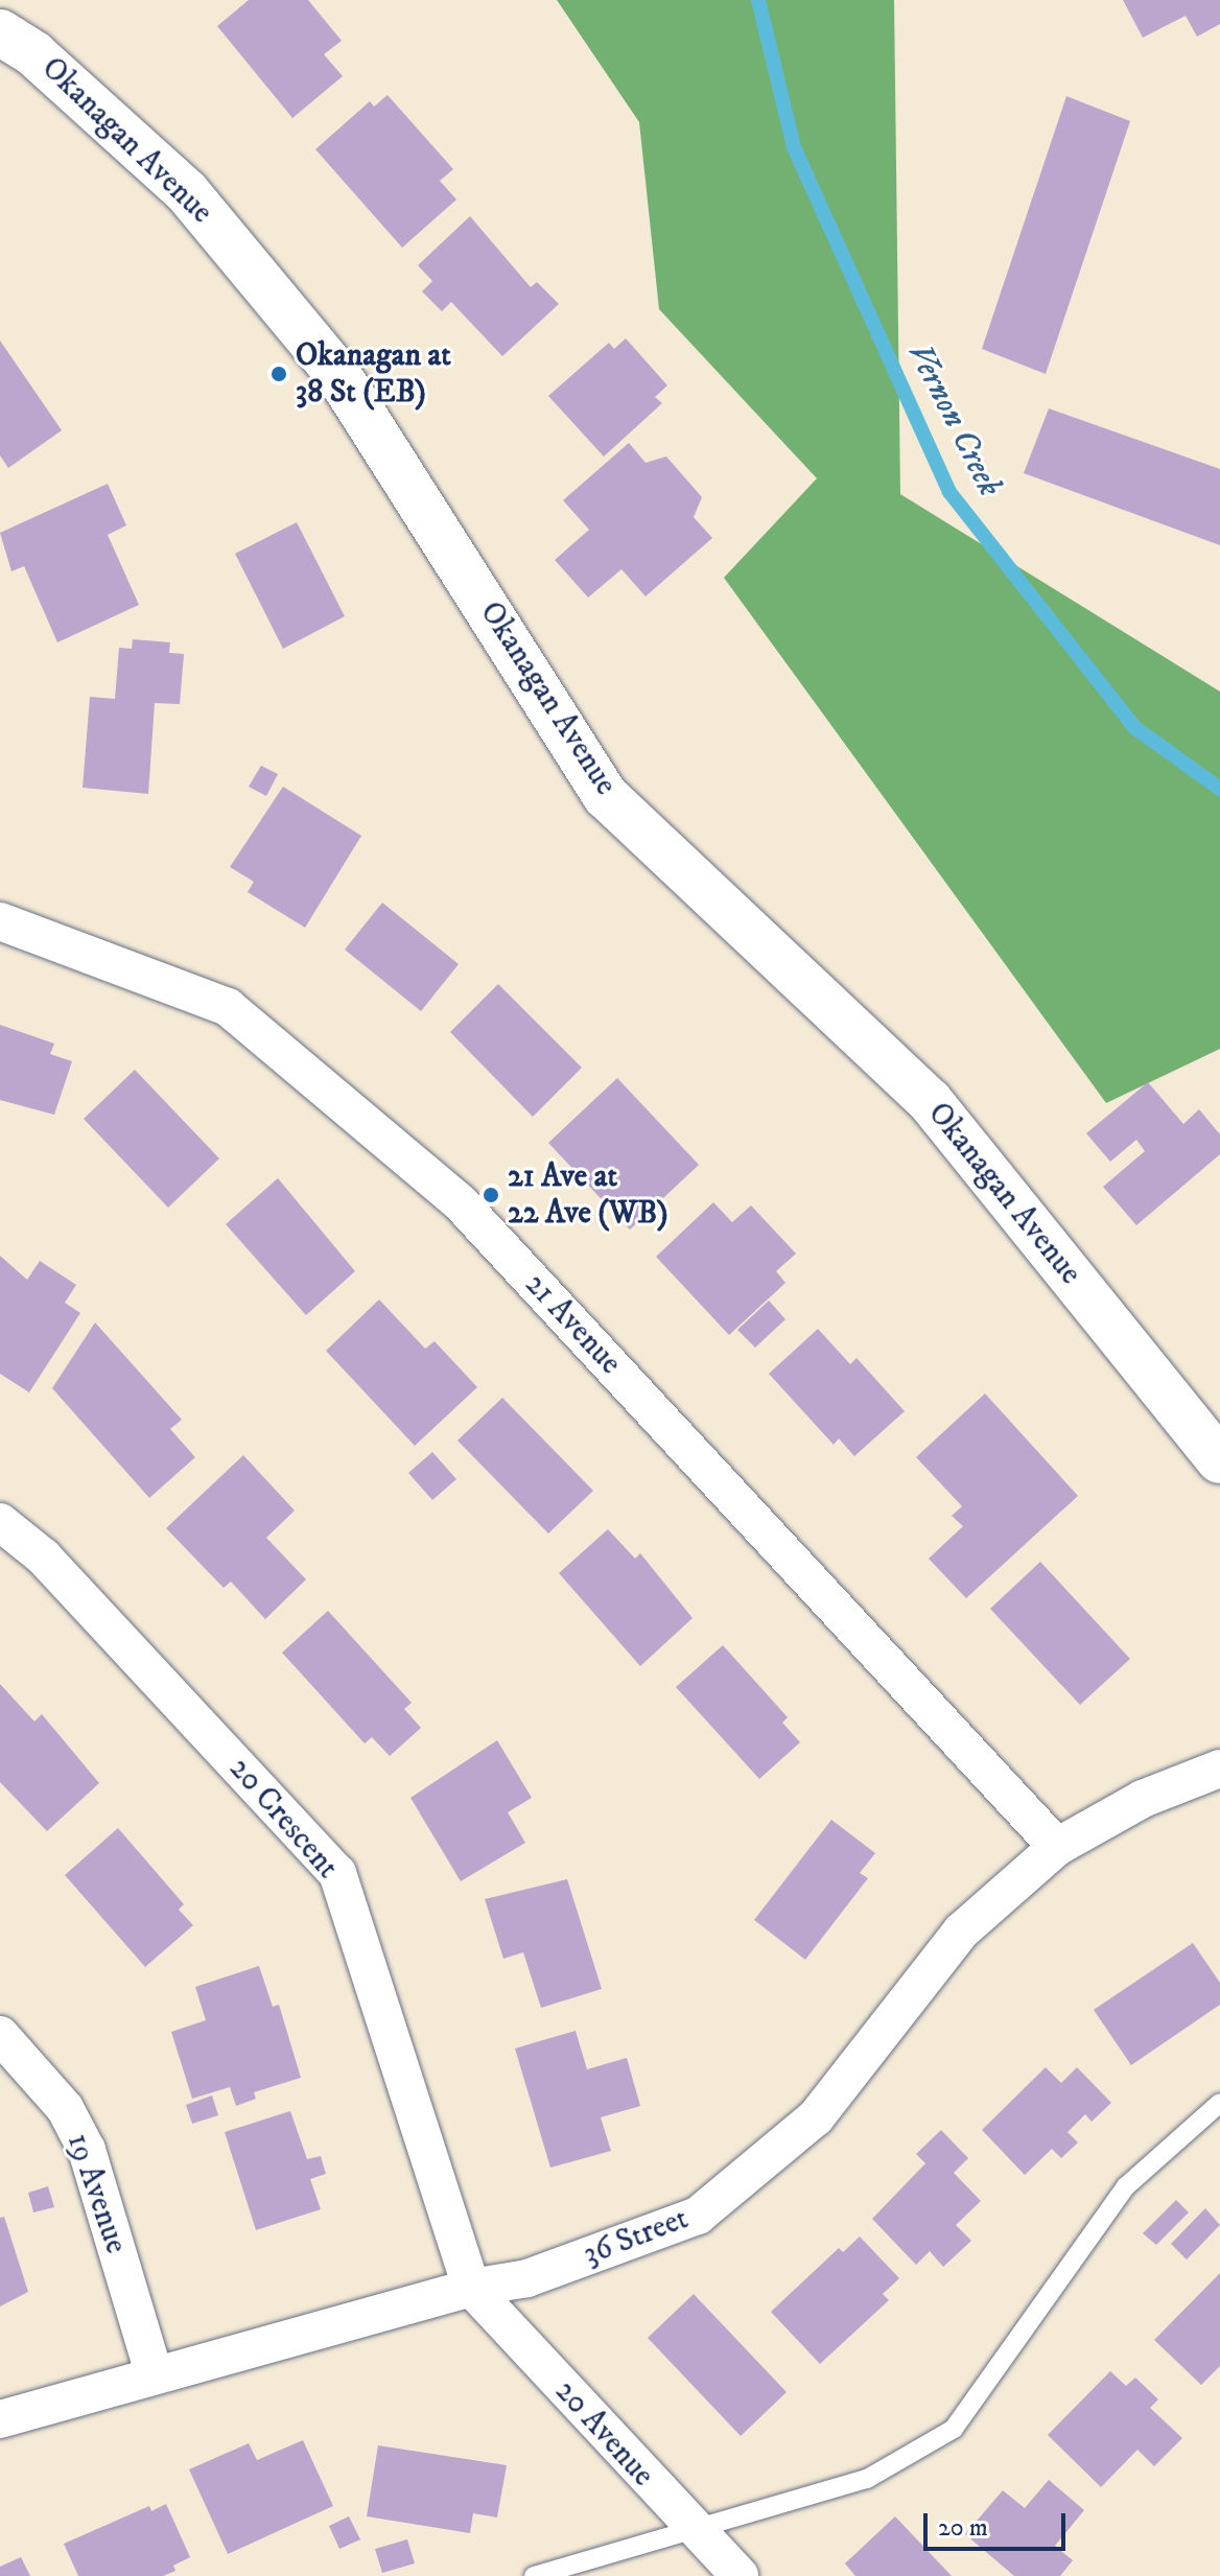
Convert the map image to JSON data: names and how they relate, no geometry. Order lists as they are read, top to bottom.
{
  "streets": {
    "street": [
      "Okanagan Avenue",
      "21 Avenue",
      "20 Crescent",
      "19 Avenue",
      "36 Street",
      "20 Avenue"
    ]
  },
  "crossings": [
    ["21 Avenue", "36 Street"],
    ["20 Crescent", "36 Street"],
    ["20 Crescent", "20 Avenue"],
    ["19 Avenue", "36 Street"],
    ["36 Street", "20 Avenue"]
  ],
  "water": ["Vernon Creek"],
  "places": ["Okanagan at 38 St (EB)", "21 Ave at 22 Ave (WB)"],
  "scale_bar": "20 m"
}
